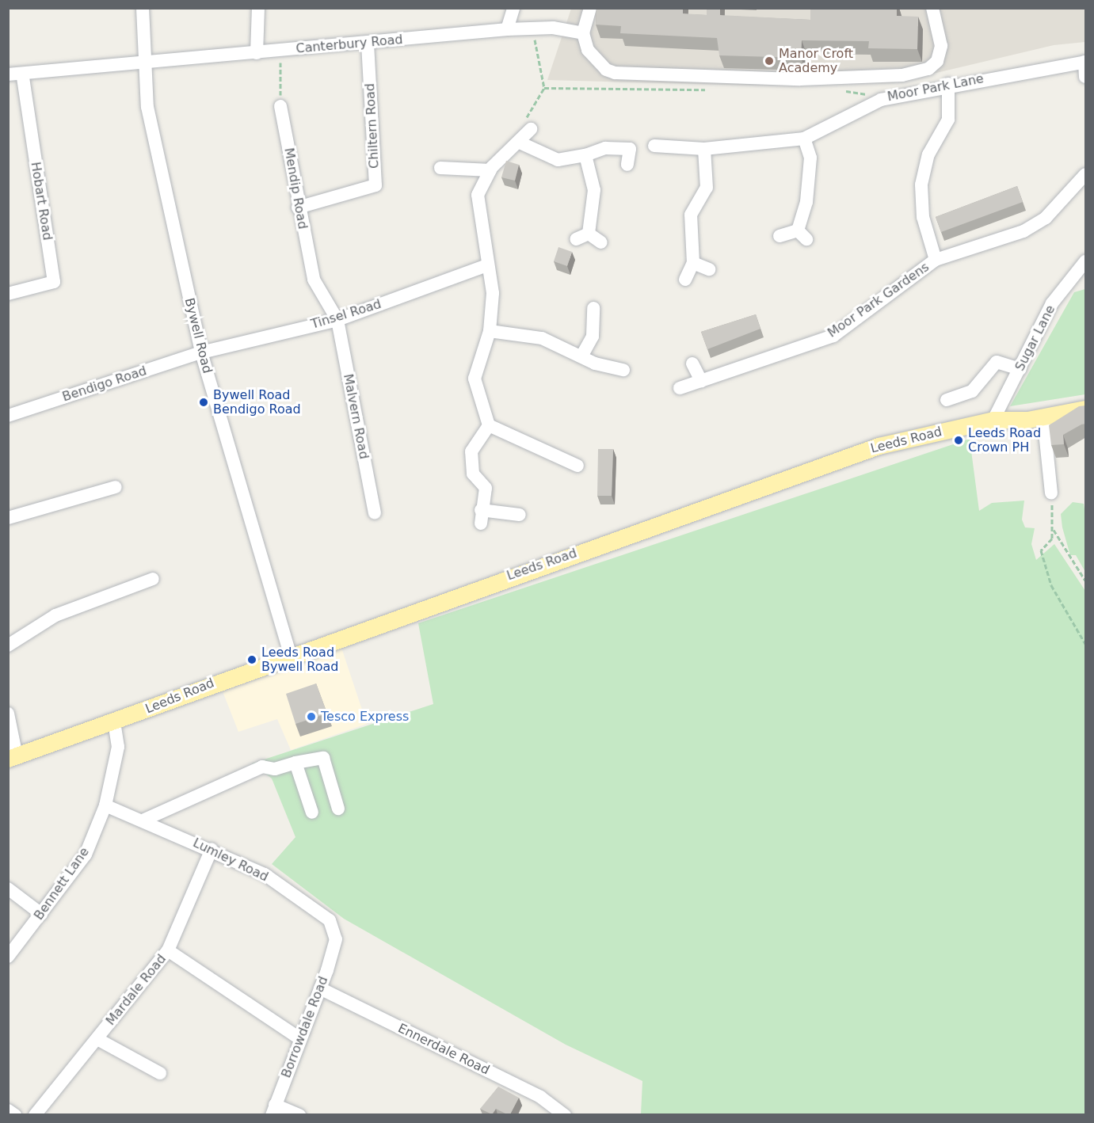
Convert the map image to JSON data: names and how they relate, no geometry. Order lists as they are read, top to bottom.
{
  "streets": {
    "main road": ["Leeds Road"],
    "street": [
      "Canterbury Road",
      "Moor Park Lane",
      "Chiltern Road",
      "Mendip Road",
      "Hobart Road",
      "Moor Park Gardens",
      "Tinsel Road",
      "Bywell Road",
      "Sugar Lane",
      "Bendigo Road",
      "Malvern Road",
      "Lumley Road",
      "Bennett Lane",
      "Mardale Road",
      "Borrowdale Road",
      "Ennerdale Road"
    ]
  },
  "crossings": [
    ["Canterbury Road", "Chiltern Road"],
    ["Canterbury Road", "Hobart Road"],
    ["Canterbury Road", "Bywell Road"],
    ["Chiltern Road", "Mendip Road"],
    ["Mendip Road", "Tinsel Road"],
    ["Mendip Road", "Malvern Road"],
    ["Tinsel Road", "Bywell Road"],
    ["Tinsel Road", "Bendigo Road"],
    ["Tinsel Road", "Malvern Road"],
    ["Bywell Road", "Bendigo Road"],
    ["Bywell Road", "Leeds Road"],
    ["Sugar Lane", "Leeds Road"],
    ["Leeds Road", "Bennett Lane"],
    ["Lumley Road", "Bennett Lane"],
    ["Lumley Road", "Mardale Road"],
    ["Lumley Road", "Borrowdale Road"],
    ["Borrowdale Road", "Ennerdale Road"]
  ],
  "places": [
    "Manor Croft Academy",
    "Bywell Road Bendigo Road",
    "Leeds Road Crown PH",
    "Leeds Road Bywell Road",
    "Tesco Express"
  ]
}
